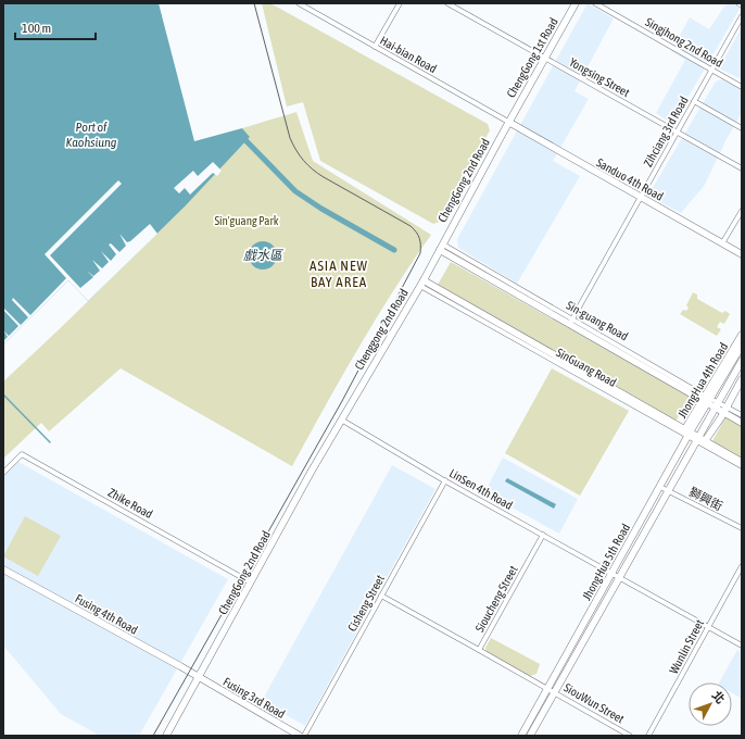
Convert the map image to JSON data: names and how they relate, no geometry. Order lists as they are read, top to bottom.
{
  "streets": {
    "street": [
      "Singjhong 2nd Road",
      "Hai-bian Road",
      "ChengGong 1st Road",
      "Yongsing Street",
      "Zihciang 3rd Road",
      "Sanduo 4th Road",
      "ChengGong 2nd Road",
      "Sin-guang Road",
      "Chenggong 2nd Road",
      "SinGuang Road",
      "JhongHua 4th Road",
      "LinSen 4th Road",
      "獅興街",
      "Zhike Road",
      "JhongHua 5th Road",
      "Sioucheng Street",
      "Cisheng Street",
      "Fusing 4th Road",
      "Wunlin Street",
      "Fusing 3rd Road",
      "SiouWun Street"
    ]
  },
  "crossings": [
    ["Singjhong 2nd Road", "Zihciang 3rd Road"],
    ["Hai-bian Road", "ChengGong 1st Road"],
    ["Hai-bian Road", "Sanduo 4th Road"],
    ["Hai-bian Road", "ChengGong 2nd Road"],
    ["ChengGong 1st Road", "Yongsing Street"],
    ["ChengGong 1st Road", "Sanduo 4th Road"],
    ["ChengGong 1st Road", "ChengGong 2nd Road"],
    ["Yongsing Street", "Zihciang 3rd Road"],
    ["Zihciang 3rd Road", "Sanduo 4th Road"],
    ["Zihciang 3rd Road", "Sin-guang Road"],
    ["Sanduo 4th Road", "ChengGong 2nd Road"],
    ["ChengGong 2nd Road", "Sin-guang Road"],
    ["ChengGong 2nd Road", "Chenggong 2nd Road"],
    ["ChengGong 2nd Road", "LinSen 4th Road"],
    ["ChengGong 2nd Road", "Zhike Road"],
    ["ChengGong 2nd Road", "Fusing 4th Road"],
    ["ChengGong 2nd Road", "Fusing 3rd Road"],
    ["Sin-guang Road", "Chenggong 2nd Road"],
    ["Sin-guang Road", "JhongHua 4th Road"],
    ["Sin-guang Road", "JhongHua 5th Road"],
    ["Chenggong 2nd Road", "SinGuang Road"],
    ["Chenggong 2nd Road", "LinSen 4th Road"],
    ["SinGuang Road", "JhongHua 4th Road"],
    ["SinGuang Road", "JhongHua 5th Road"],
    ["JhongHua 4th Road", "JhongHua 5th Road"],
    ["LinSen 4th Road", "JhongHua 5th Road"],
    ["LinSen 4th Road", "Sioucheng Street"],
    ["LinSen 4th Road", "Cisheng Street"],
    ["獅興街", "JhongHua 5th Road"],
    ["JhongHua 5th Road", "Sioucheng Street"],
    ["JhongHua 5th Road", "SiouWun Street"],
    ["Sioucheng Street", "SiouWun Street"],
    ["Fusing 4th Road", "Fusing 3rd Road"]
  ],
  "districts": ["ASIA NEW BAY AREA"],
  "water": ["Port of Kaohsiung", "戲水區"],
  "parks": ["Sin'guang Park"],
  "scale_bar": "100 m",
  "north": "top right"
}
